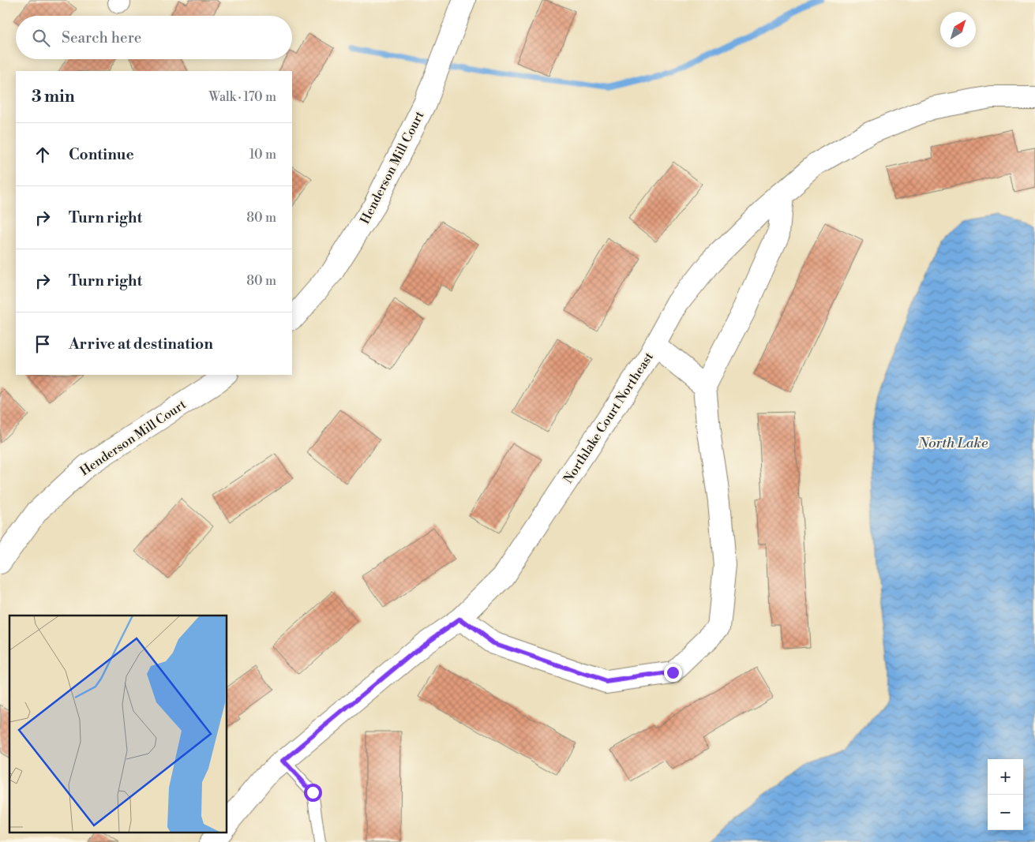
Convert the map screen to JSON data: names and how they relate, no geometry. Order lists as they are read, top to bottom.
{
  "streets": {
    "street": ["Henderson Mill Court", "Northlake Court Northeast"]
  },
  "water": ["North Lake"],
  "north": "top right",
  "page": {
    "search": "Search here",
    "heading": ["3 min", "Walk · 170 m"],
    "list": [
      ["Continue", "10 m"],
      ["Turn right", "80 m"],
      ["Turn right", "80 m"],
      "Arrive at destination"
    ],
    "map_buttons": ["+", "−"]
  }
}
